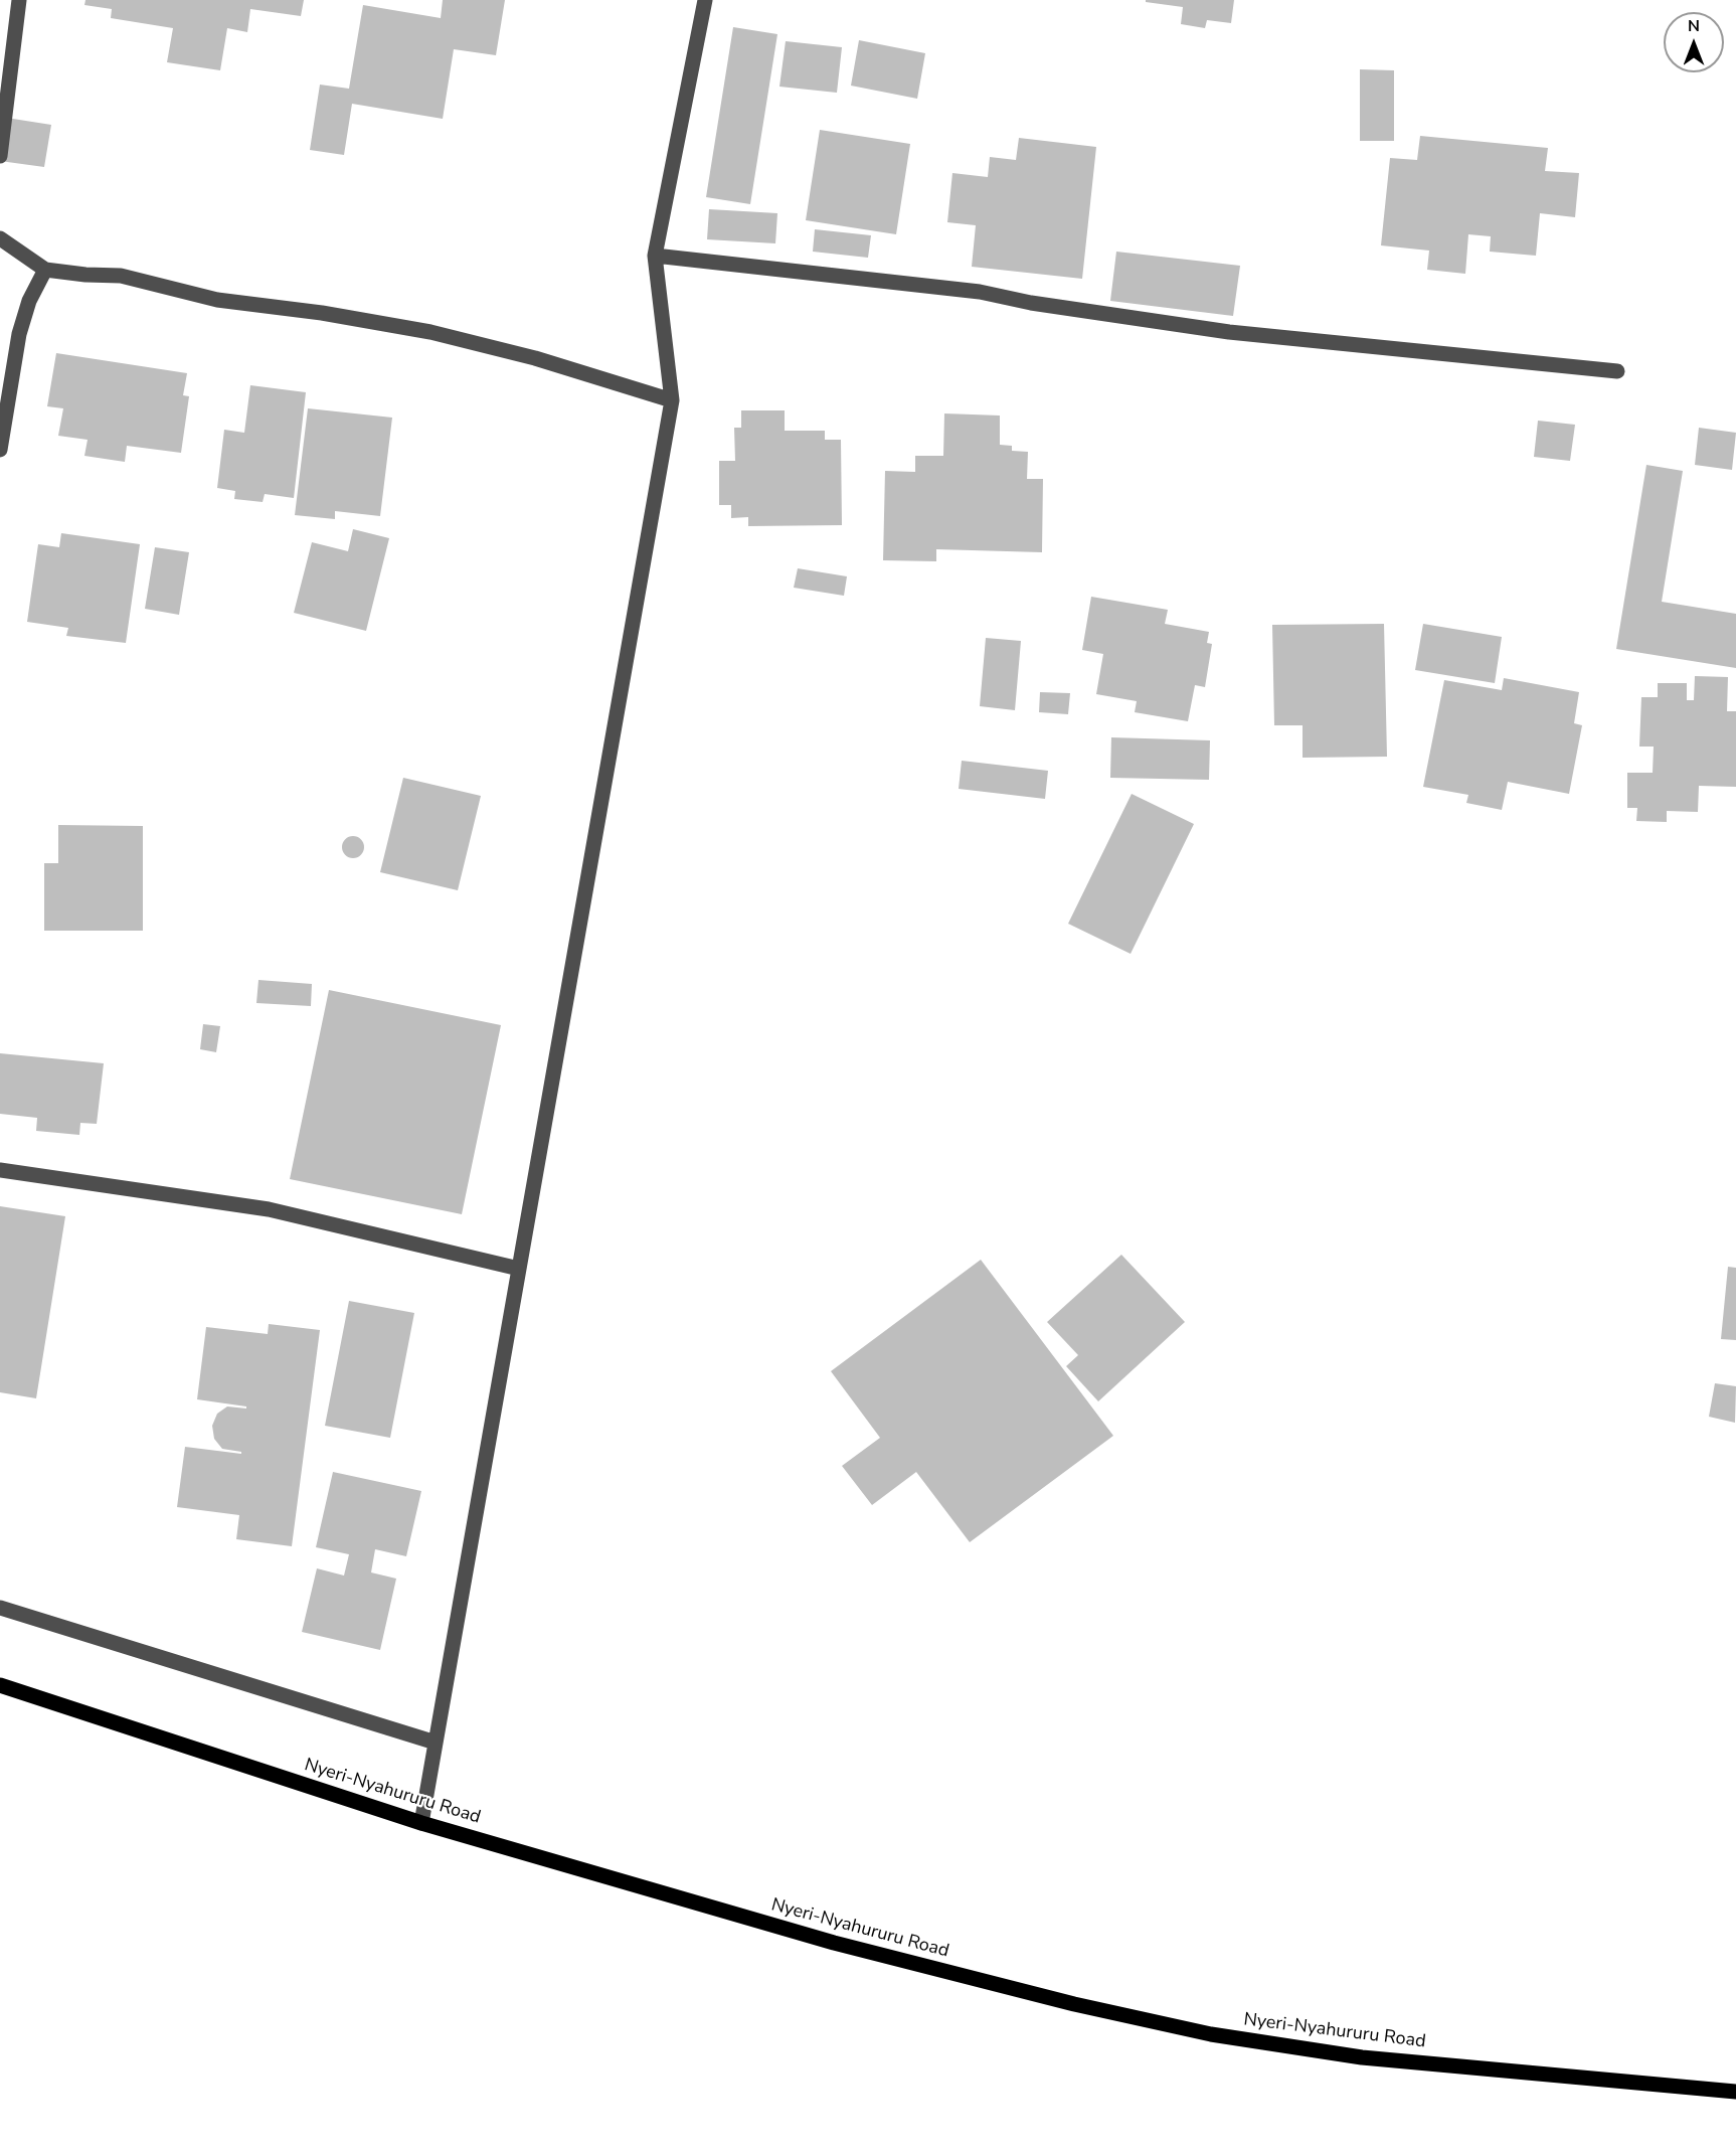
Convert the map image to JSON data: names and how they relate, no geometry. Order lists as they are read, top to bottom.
{
  "streets": {
    "main road": ["Nyeri-Nyahururu Road"]
  },
  "north": "top"
}
